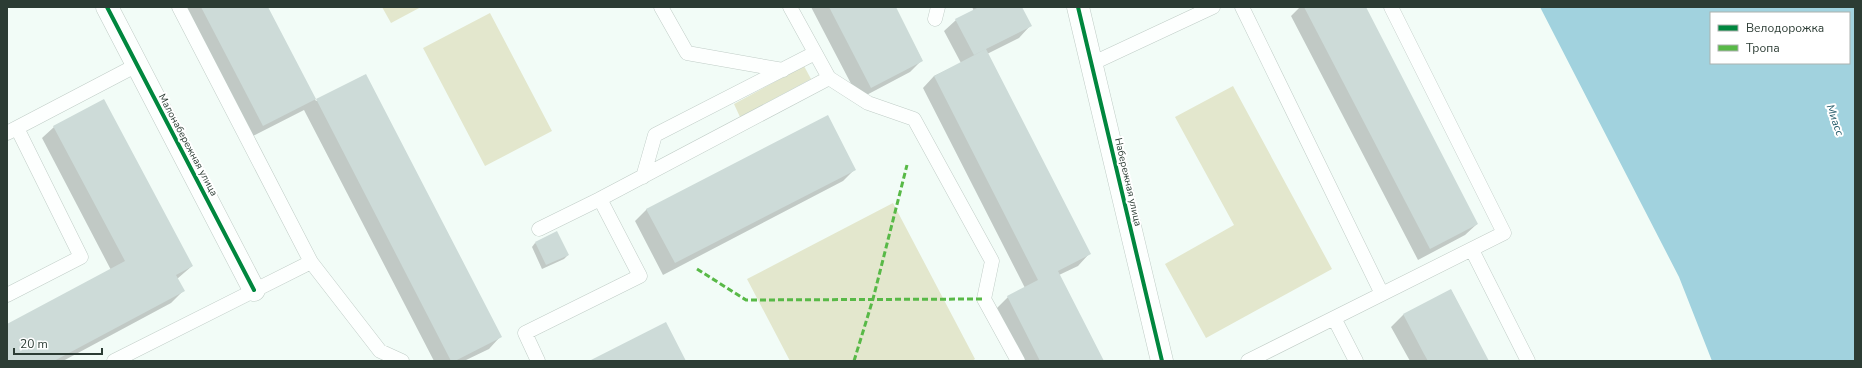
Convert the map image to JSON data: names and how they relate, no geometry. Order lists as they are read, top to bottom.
{
  "streets": {
    "street": ["Малонабережная улица", "Набережная улица"]
  },
  "water": ["Миасс"],
  "legend": ["Велодорожка", "Тропа"],
  "scale_bar": "20 m"
}
